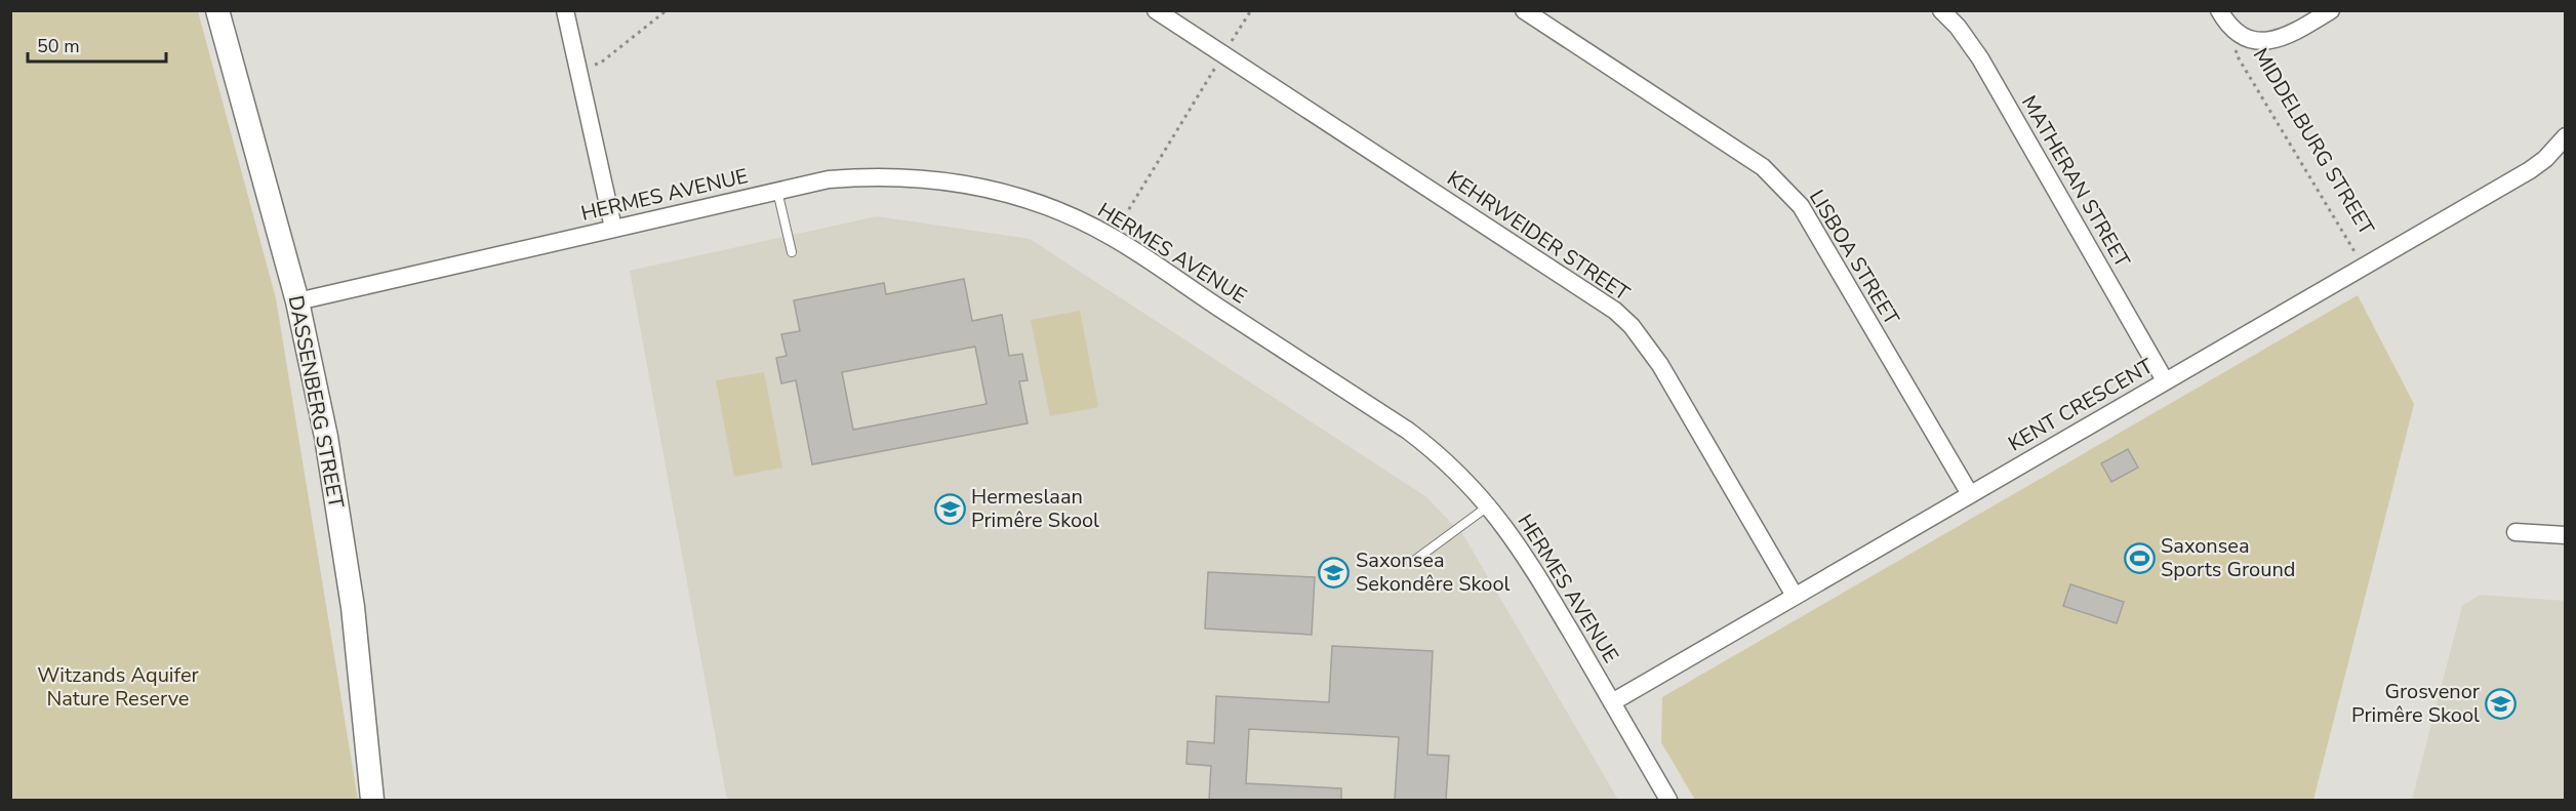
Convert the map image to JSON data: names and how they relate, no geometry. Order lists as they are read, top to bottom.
{
  "streets": {
    "main road": ["DASSENBERG STREET"],
    "street": [
      "MIDDELBURG STREET",
      "MATHERAN STREET",
      "HERMES AVENUE",
      "KEHRWEIDER STREET",
      "LISBOA STREET",
      "KENT CRESCENT"
    ]
  },
  "crossings": [
    ["MIDDELBURG STREET", "KENT CRESCENT"],
    ["MATHERAN STREET", "KENT CRESCENT"],
    ["HERMES AVENUE", "DASSENBERG STREET"],
    ["HERMES AVENUE", "KENT CRESCENT"],
    ["KEHRWEIDER STREET", "KENT CRESCENT"],
    ["LISBOA STREET", "KENT CRESCENT"]
  ],
  "parks": ["Witzands Aquifer Nature Reserve"],
  "places": {
    "school or university": ["Hermeslaan Primêre Skool", "Saxonsea Sekondêre Skool", "Grosvenor Primêre Skool"],
    "sports": ["Saxonsea Sports Ground"]
  },
  "scale_bar": "50 m"
}
